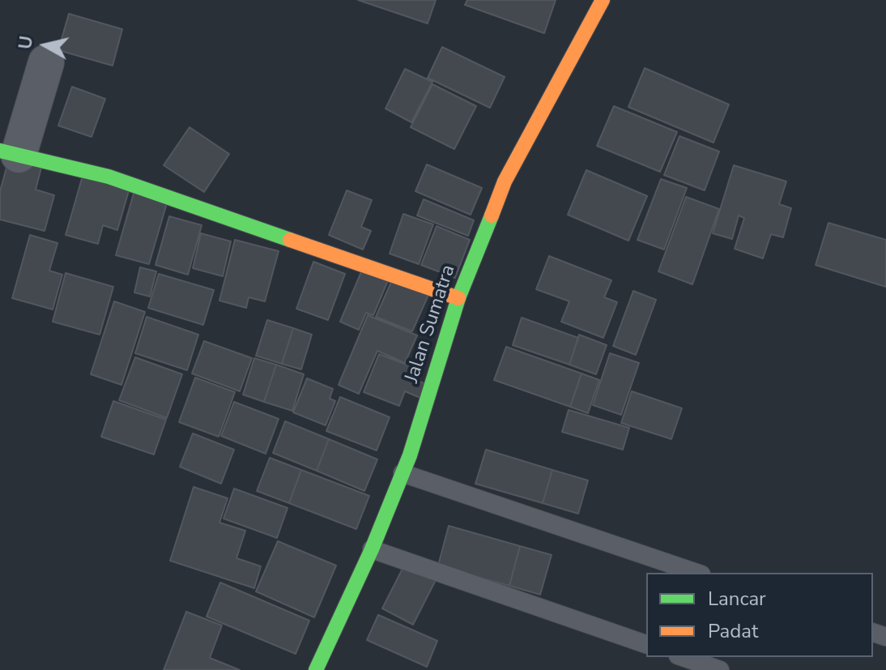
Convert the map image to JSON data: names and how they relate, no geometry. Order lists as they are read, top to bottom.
{
  "streets": {
    "street": ["Jalan Sumatra"]
  },
  "legend": ["Lancar", "Padat"],
  "north": "left"
}
